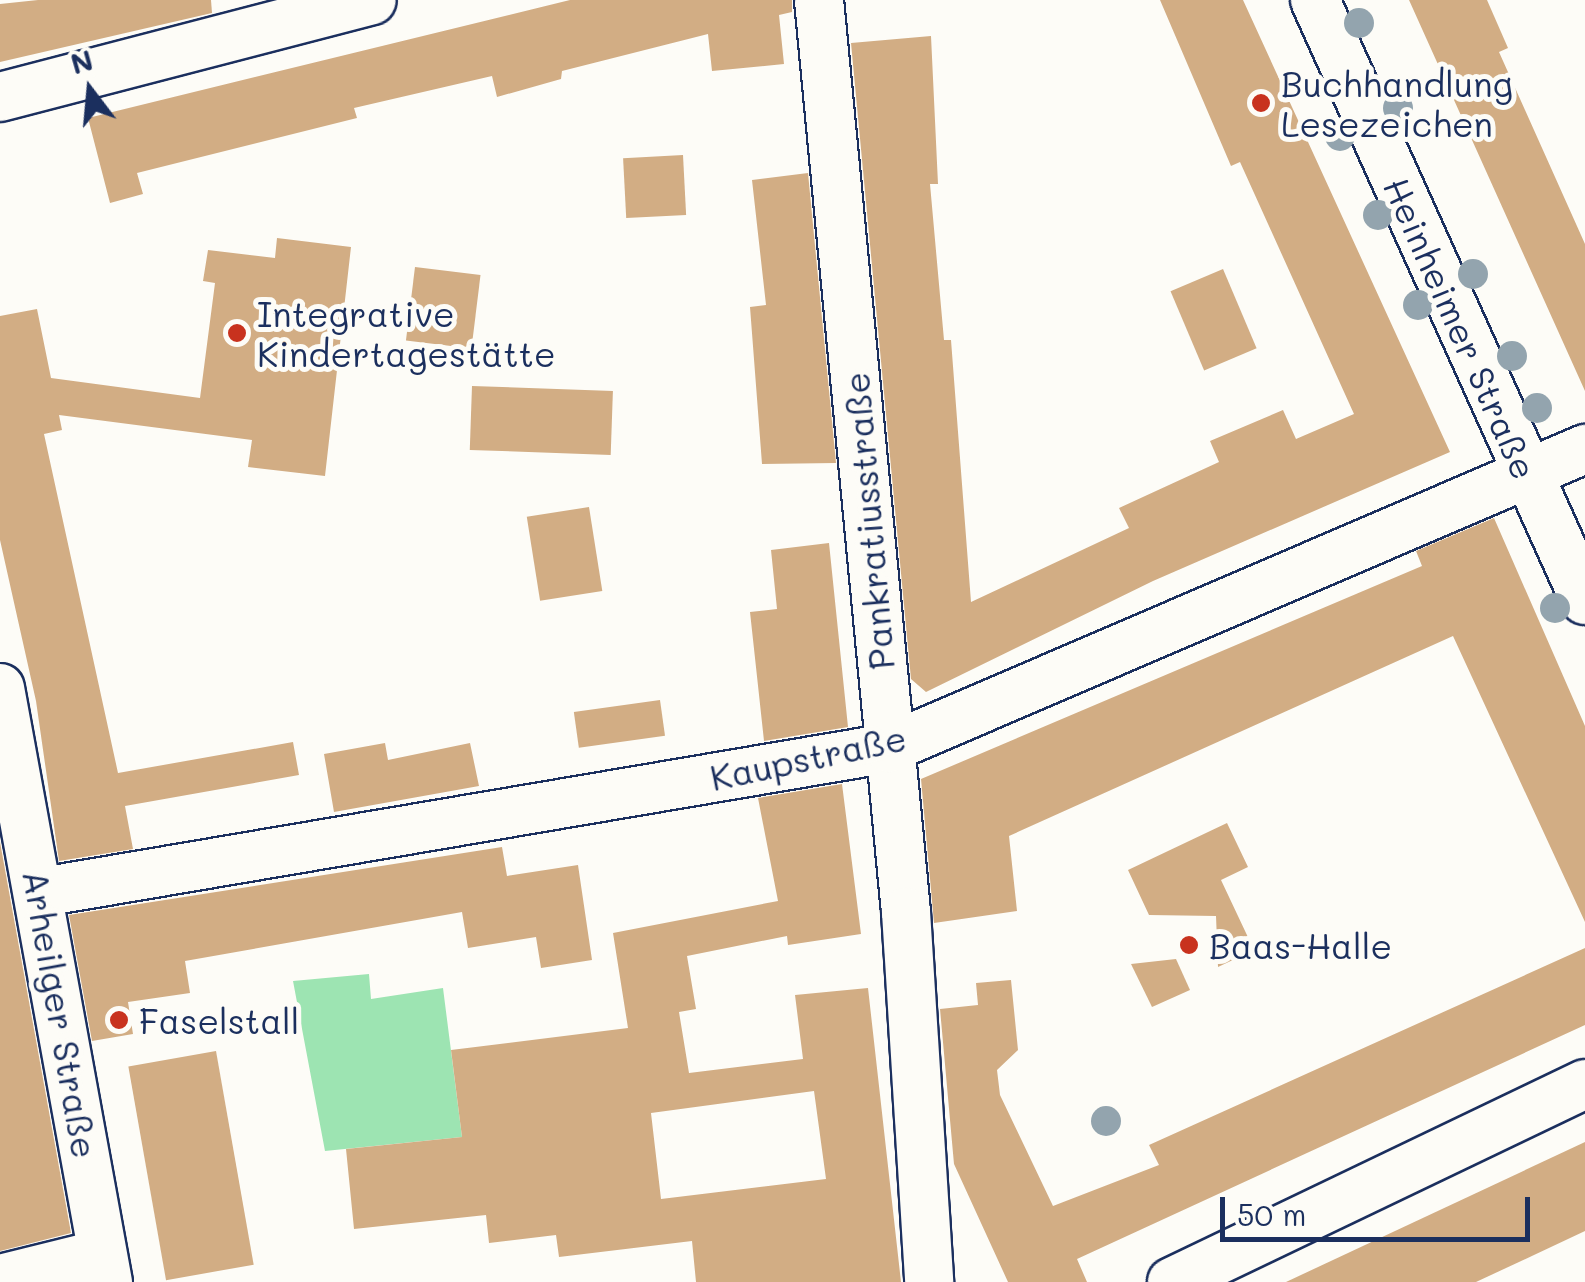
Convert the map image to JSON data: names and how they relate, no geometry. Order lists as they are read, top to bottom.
{
  "streets": {
    "street": [
      "Heinheimer Straße",
      "Pankratiusstraße",
      "Kaupstraße",
      "Arheilger Straße"
    ]
  },
  "crossings": [
    ["Heinheimer Straße", "Kaupstraße"],
    ["Pankratiusstraße", "Kaupstraße"],
    ["Kaupstraße", "Arheilger Straße"]
  ],
  "places": [
    "Buchhandlung Lesezeichen",
    "Integrative Kindertagestätte",
    "Baas-Halle",
    "Faselstall"
  ],
  "scale_bar": "50 m",
  "north": "top"
}
